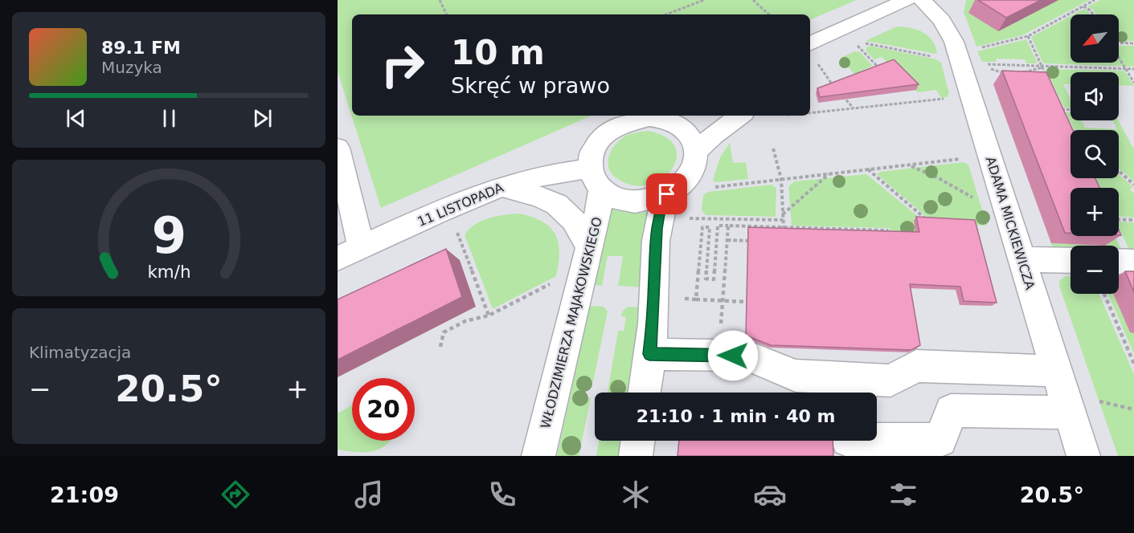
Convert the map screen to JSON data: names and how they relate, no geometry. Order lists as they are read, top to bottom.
{
  "streets": {
    "street": ["11 LISTOPADA", "ADAMA MICKIEWICZA", "WŁODZIMIERZA MAJAKOWSKIEGO"]
  },
  "crossings": [
    ["11 LISTOPADA", "WŁODZIMIERZA MAJAKOWSKIEGO"]
  ],
  "north": "bottom left",
  "page": {
    "map_buttons": ["+", "−"],
    "turn": ["10 m", "Skręć w prawo"],
    "song": ["89.1 FM", "Muzyka"],
    "tile": "Klimatyzacja",
    "heat": ["−", "20.5°", "+"],
    "limit": "20",
    "trip": "21:10 · 1 min · 40 m",
    "tabs": ["21:09", "20.5°"],
    "gauge": ["9", "km/h"]
  }
}
